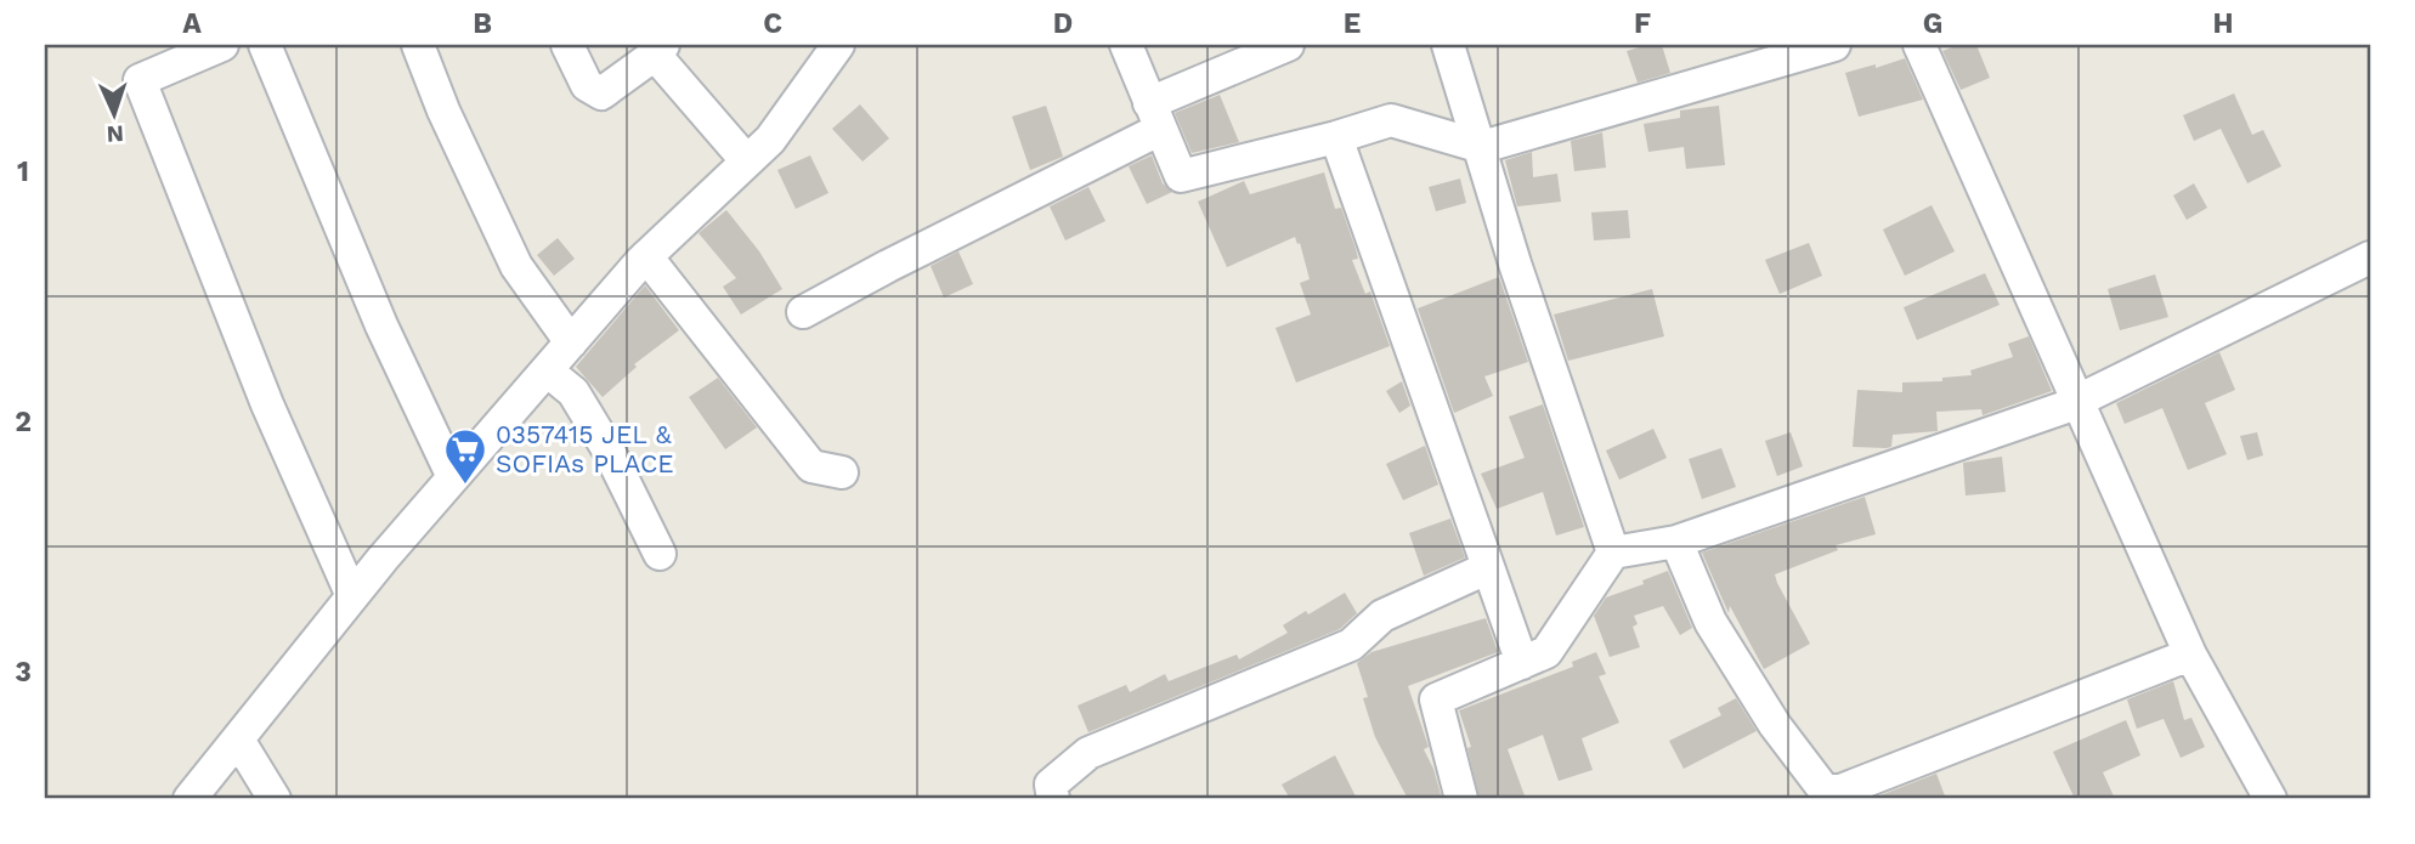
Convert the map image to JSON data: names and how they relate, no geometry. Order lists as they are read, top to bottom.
{
  "places": {
    "supermarket": ["0357415 JEL & SOFIAs PLACE"]
  },
  "north": "bottom",
  "grid": {
    "columns": [
      "A",
      "B",
      "C",
      "D",
      "E",
      "F",
      "G",
      "H"
    ],
    "rows": ["1", "2", "3"]
  }
}
